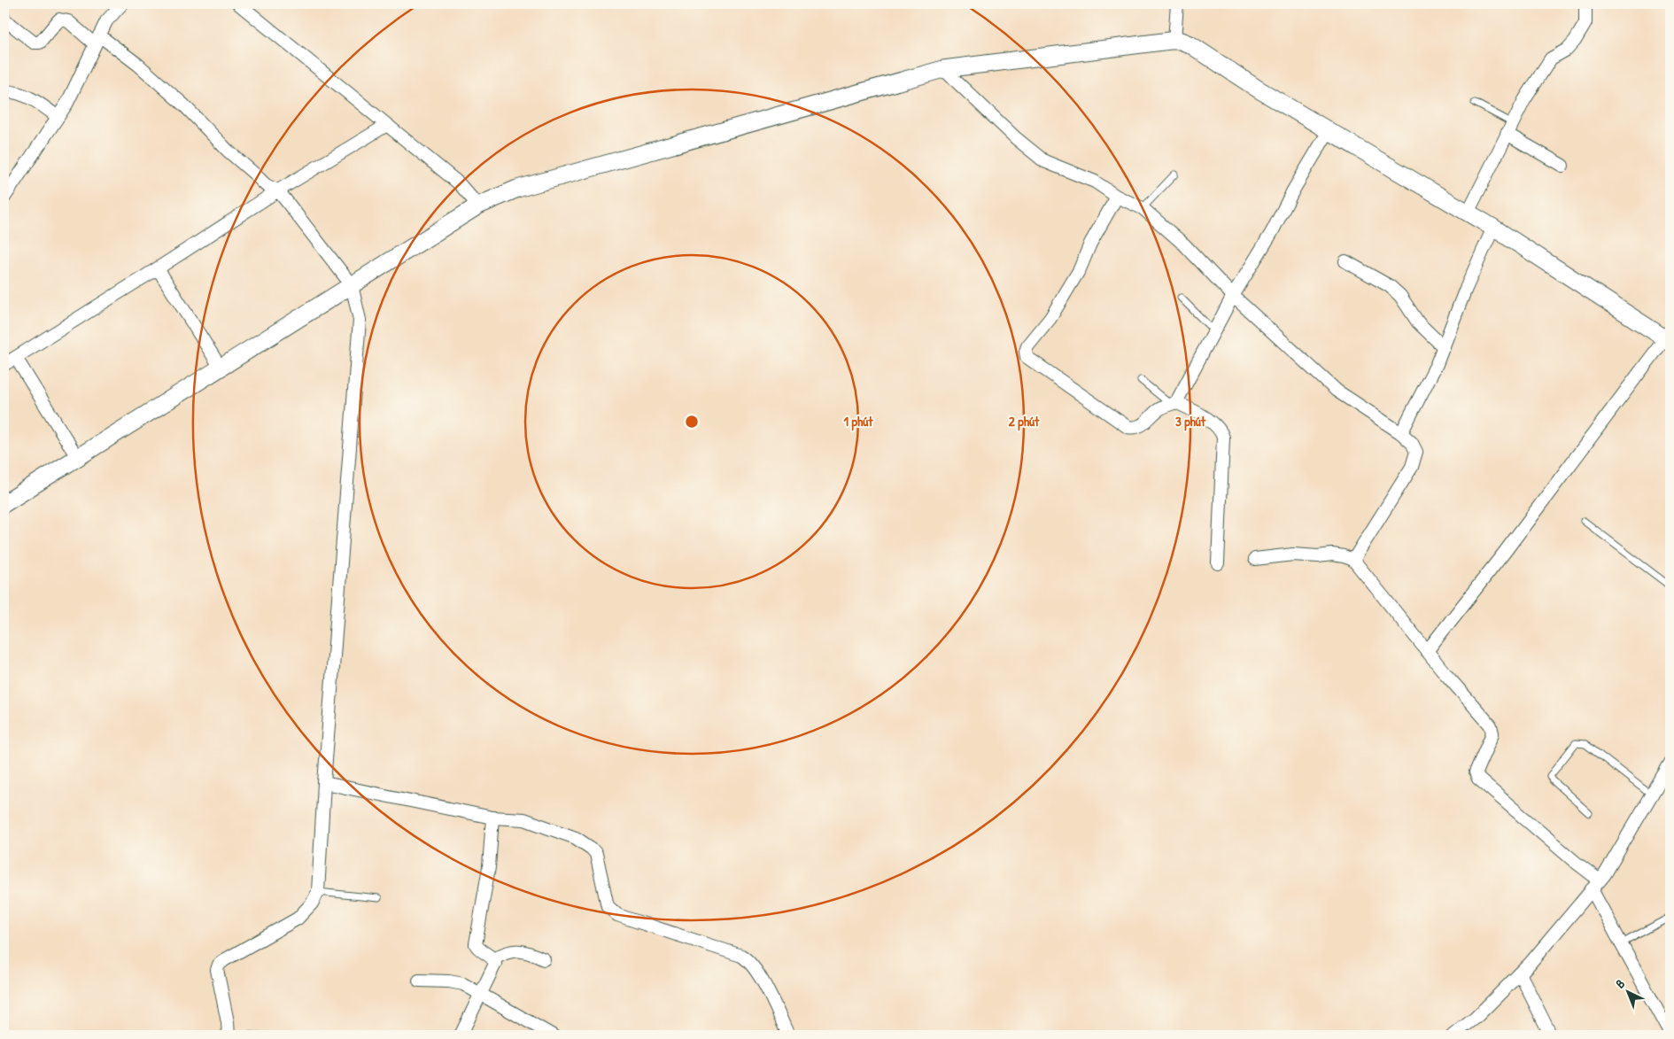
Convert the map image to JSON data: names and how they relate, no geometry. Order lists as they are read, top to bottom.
{
  "north": "top left",
  "rings": ["1 phút", "2 phút", "3 phút"]
}
